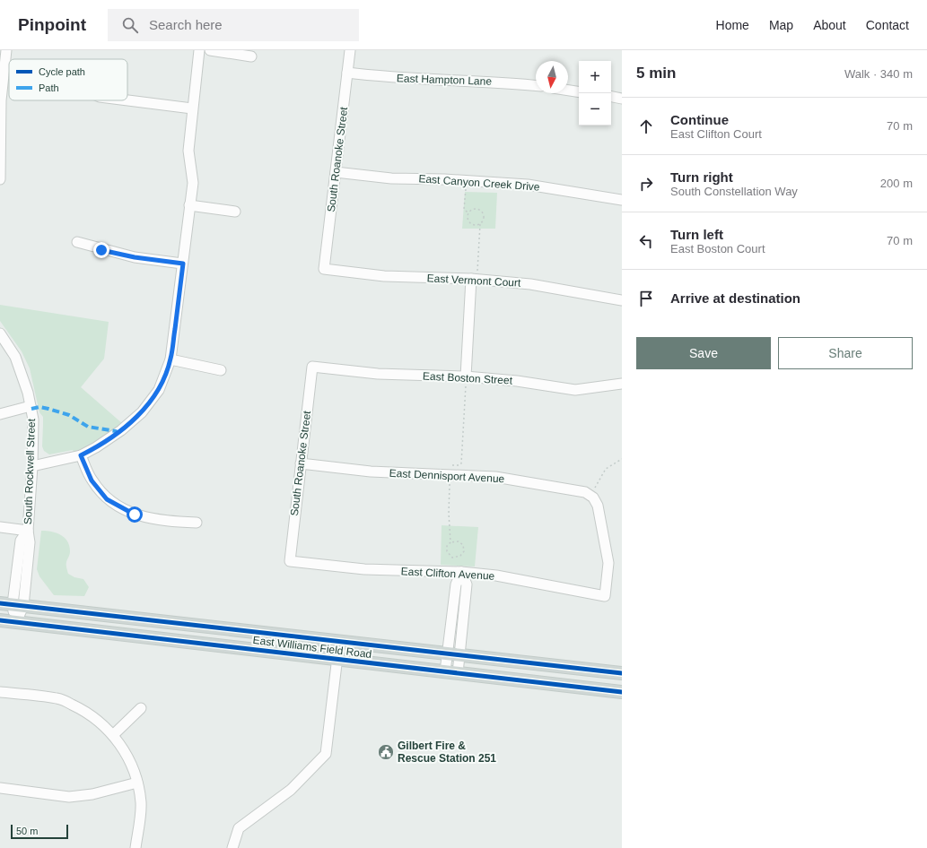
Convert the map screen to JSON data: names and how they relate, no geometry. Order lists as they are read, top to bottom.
{
  "streets": {
    "main road": ["East Williams Field Road"],
    "street": [
      "East Hampton Lane",
      "South Roanoke Street",
      "East Canyon Creek Drive",
      "East Vermont Court",
      "East Boston Street",
      "South Rockwell Street",
      "East Dennisport Avenue",
      "East Clifton Avenue"
    ]
  },
  "crossings": [
    ["East Hampton Lane", "South Roanoke Street"],
    ["South Roanoke Street", "East Canyon Creek Drive"],
    ["South Roanoke Street", "East Vermont Court"],
    ["South Roanoke Street", "East Boston Street"],
    ["South Roanoke Street", "East Dennisport Avenue"],
    ["South Roanoke Street", "East Clifton Avenue"],
    ["South Rockwell Street", "East Williams Field Road"],
    ["East Dennisport Avenue", "East Clifton Avenue"]
  ],
  "places": {
    "public building": ["Gilbert Fire & Rescue Station 251"]
  },
  "legend": ["Cycle path", "Path"],
  "scale_bar": "50 m",
  "north": "bottom",
  "page": {
    "header": "Pinpoint",
    "search": "Search here",
    "nav": [
      "Home",
      "Map",
      "About",
      "Contact"
    ],
    "heading": ["5 min", "Walk · 340 m"],
    "map_buttons": ["+", "−"],
    "list": [
      ["Continue", "East Clifton Court", "70 m"],
      ["Turn right", "South Constellation Way", "200 m"],
      ["Turn left", "East Boston Court", "70 m"],
      "Arrive at destination"
    ],
    "buttons": ["Save", "Share"],
    "scale": "50 m"
  }
}
